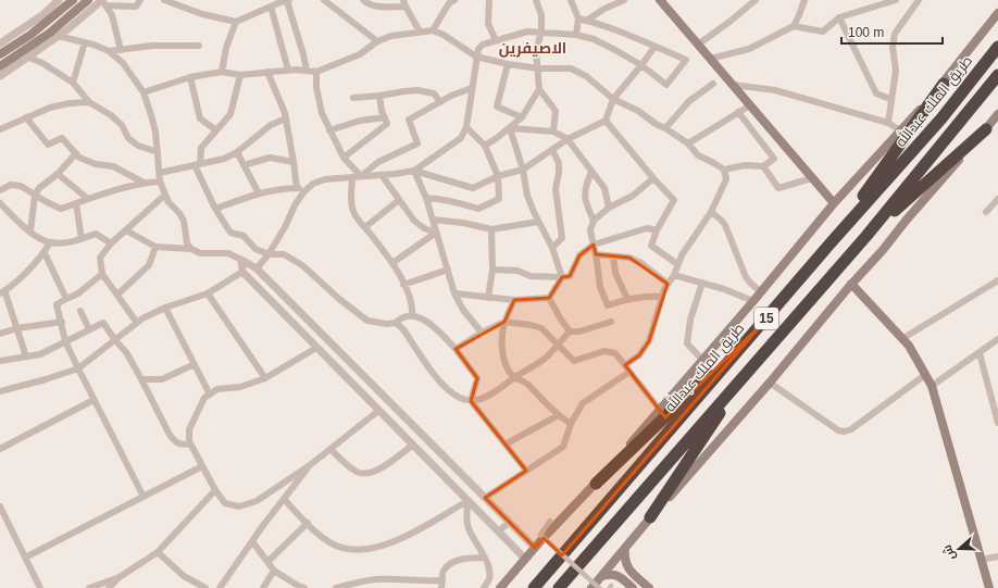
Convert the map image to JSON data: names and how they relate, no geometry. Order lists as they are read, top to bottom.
{
  "streets": {
    "highway": ["طريق الملك عبدالله", "15"]
  },
  "districts": ["الاصيفرين"],
  "scale_bar": "100 m",
  "north": "left"
}
